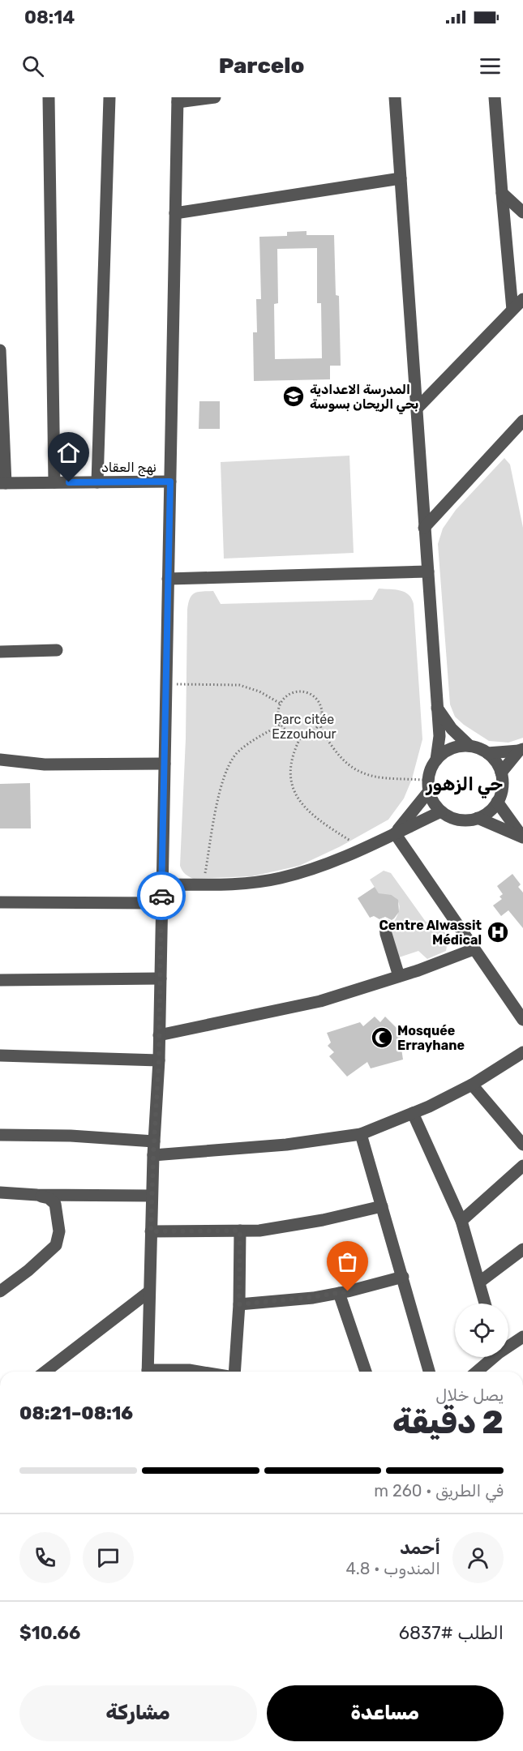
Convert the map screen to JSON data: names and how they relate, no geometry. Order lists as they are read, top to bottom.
{
  "streets": {
    "street": ["نهج العقاد"]
  },
  "districts": ["حي الزهور"],
  "parks": ["Parc citée Ezzouhour"],
  "places": {
    "school or university": ["المدرسة الاعدادية بحي الريحان بسوسة"],
    "hospital": ["Centre Alwassit Médical"],
    "mosque": ["Mosquée Errayhane"]
  },
  "page": {
    "status": "08:14",
    "header": "Parcelo",
    "heading": ["2 دقيقة", "يصل خلال", "08:16–08:21"],
    "panel": [
      "أحمد",
      "المندوب · 4.8",
      "الطلب #6837",
      "$10.66"
    ],
    "bar": "في الطريق · 260 m",
    "buttons": ["مساعدة", "مشاركة"]
  }
}
